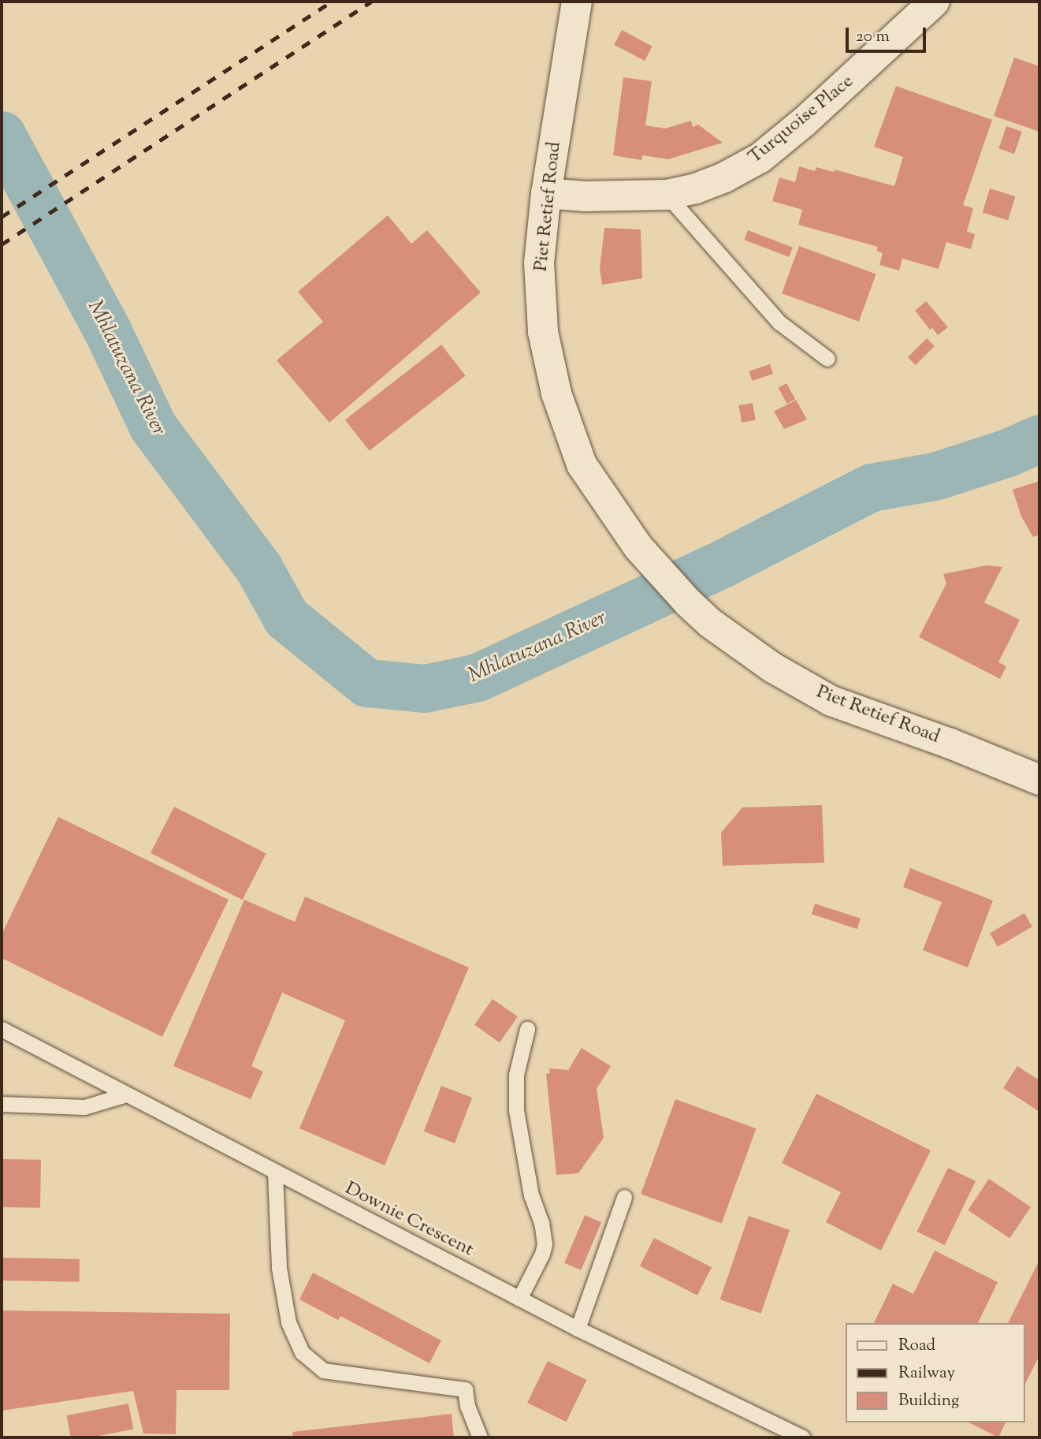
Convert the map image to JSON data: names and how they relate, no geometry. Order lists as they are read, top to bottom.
{
  "streets": {
    "street": ["Turquoise Place", "Piet Retief Road"],
    "lane": ["Downie Crescent"]
  },
  "crossings": [
    ["Turquoise Place", "Piet Retief Road"]
  ],
  "water": ["Mhlatuzana River"],
  "legend": ["Road", "Railway", "Building"],
  "scale_bar": "20 m"
}
